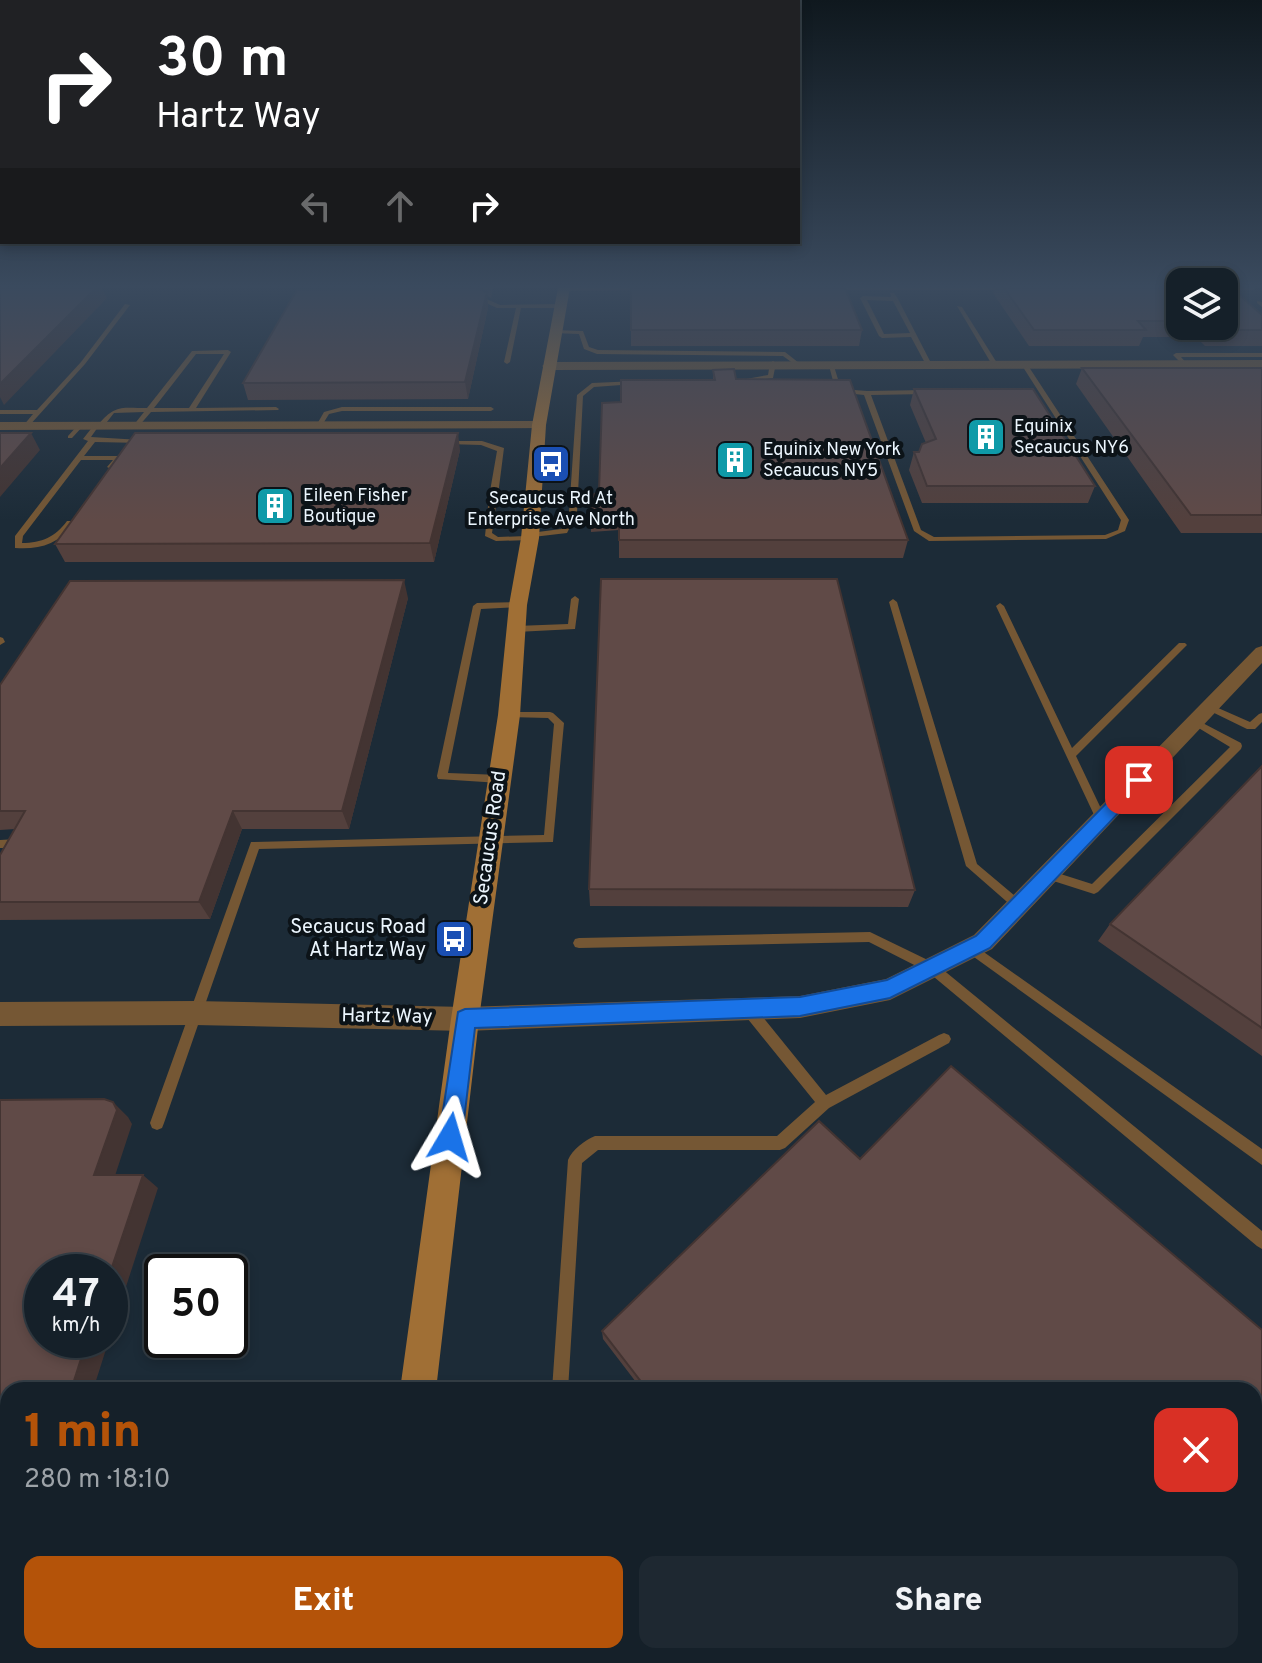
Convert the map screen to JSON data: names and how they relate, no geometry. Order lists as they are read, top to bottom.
{
  "streets": {
    "main road": ["Secaucus Road"],
    "street": ["Hartz Way"]
  },
  "crossings": [
    ["Secaucus Road", "Hartz Way"]
  ],
  "places": {
    "building": ["Equinix Secaucus NY6", "Equinix New York Secaucus NY5", "Eileen Fisher Boutique"],
    "bus stop": ["Secaucus Rd At Enterprise Ave North", "Secaucus Road At Hartz Way"]
  },
  "page": {
    "turn": ["30 m", "Hartz Way"],
    "speed": "47 km/h",
    "limit": "50",
    "heading": ["1 min", "280 m · 18:10"],
    "buttons": ["Exit", "Share"]
  }
}
